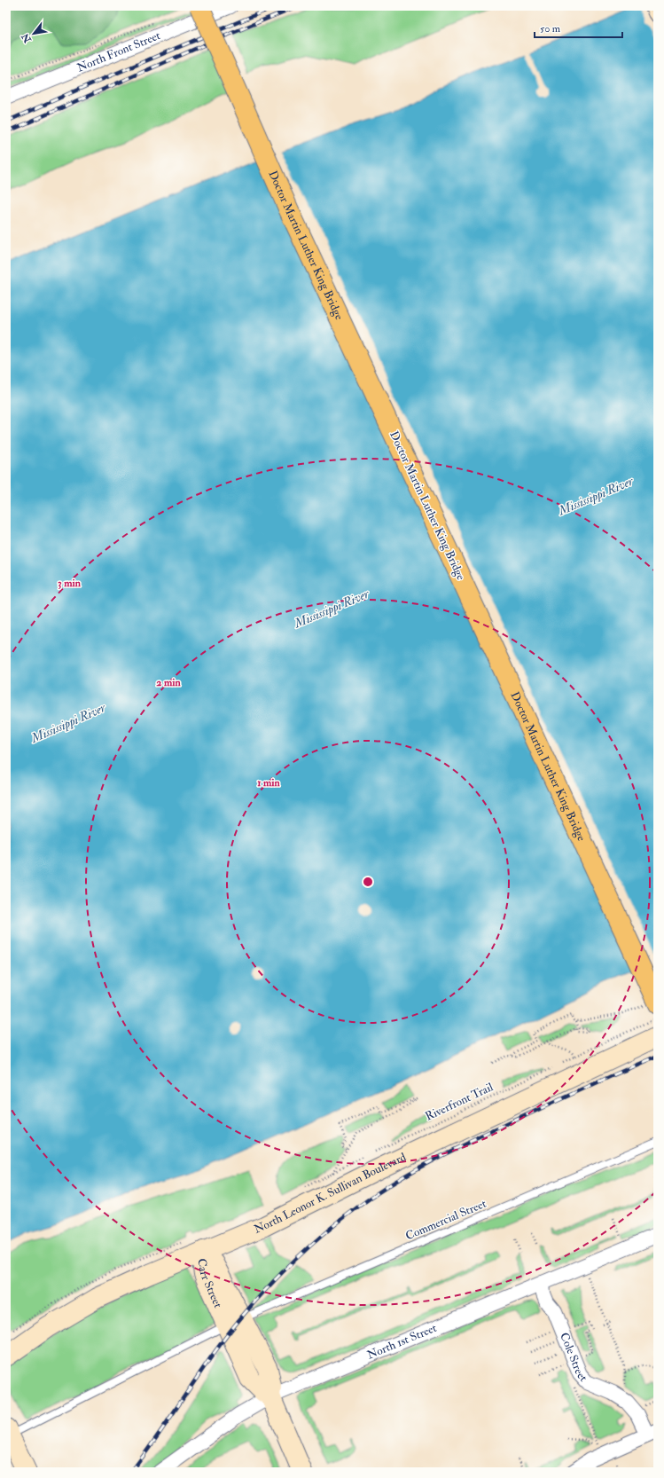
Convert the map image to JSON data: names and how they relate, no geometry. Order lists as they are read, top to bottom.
{
  "streets": {
    "main road": ["Doctor Martin Luther King Bridge"],
    "street": [
      "North Front Street",
      "North Leonor K. Sullivan Boulevard",
      "Carr Street",
      "North 1st Street",
      "Cole Street"
    ],
    "lane": ["Commercial Street"],
    "path": ["Riverfront Trail"]
  },
  "crossings": [
    ["North Leonor K. Sullivan Boulevard", "Carr Street"],
    ["Commercial Street", "Carr Street"],
    ["Carr Street", "North 1st Street"],
    ["North 1st Street", "Cole Street"]
  ],
  "water": ["Mississippi River"],
  "scale_bar": "50 m",
  "north": "bottom left",
  "rings": ["3 min", "2 min", "1 min"]
}
